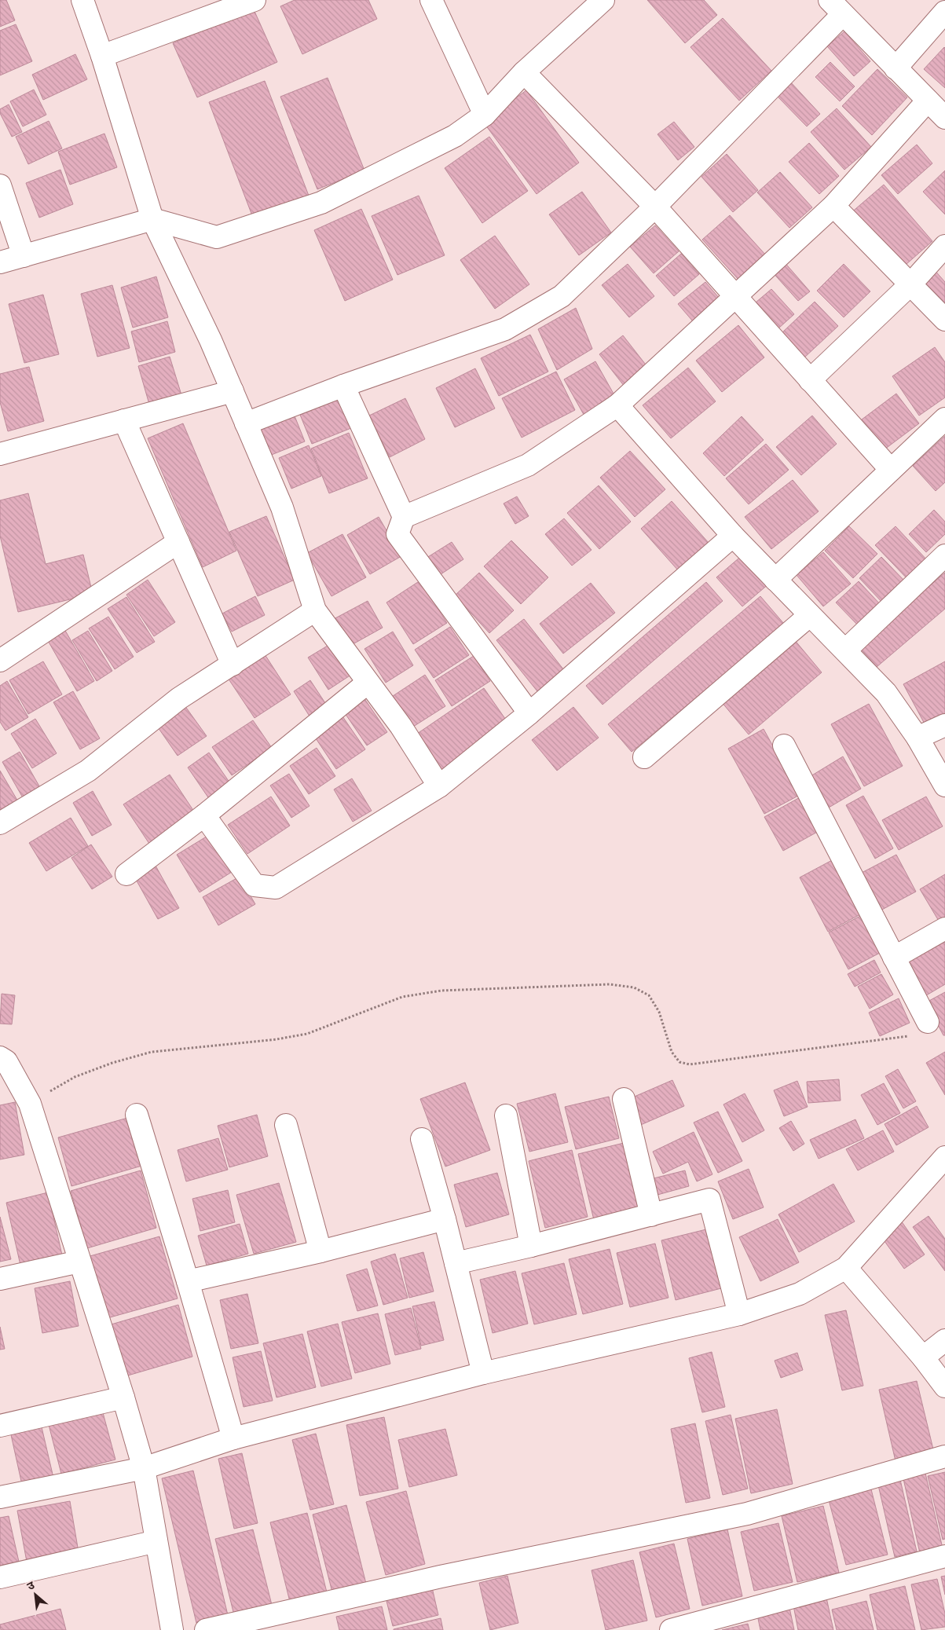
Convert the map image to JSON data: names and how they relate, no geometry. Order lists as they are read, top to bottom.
{
  "north": "top left"
}
